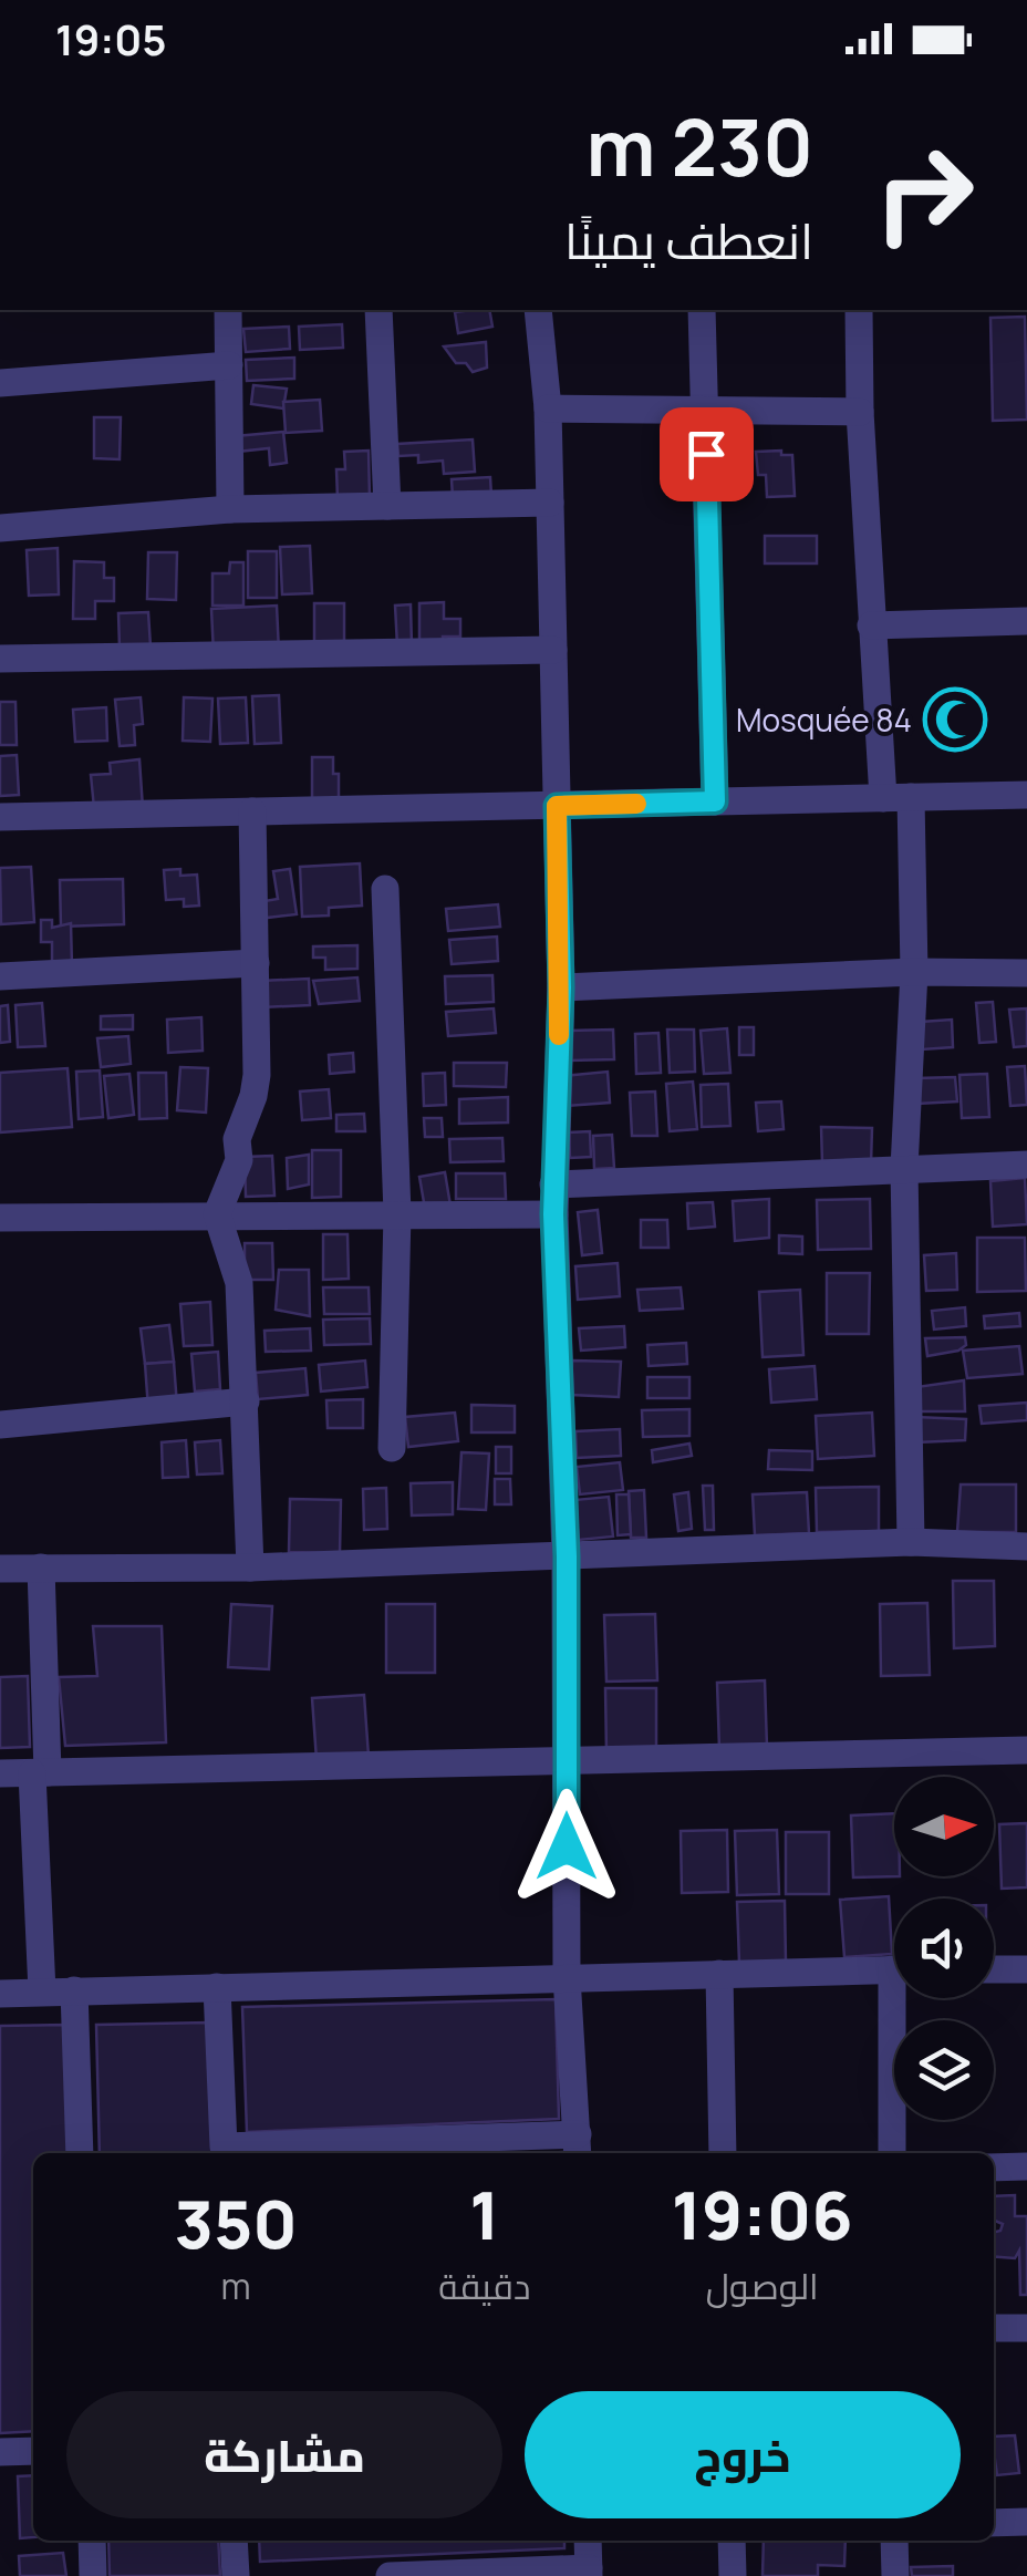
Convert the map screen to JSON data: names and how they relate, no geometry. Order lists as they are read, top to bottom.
{
  "places": {
    "mosque": ["Mosquée 84"]
  },
  "north": "right",
  "page": {
    "status": "19:05",
    "turn": ["230 m", "انعطف يمينًا"],
    "eta": [
      "19:06",
      "الوصول",
      "1",
      "دقيقة",
      "350",
      "m"
    ],
    "buttons": ["خروج", "مشاركة"]
  }
}
